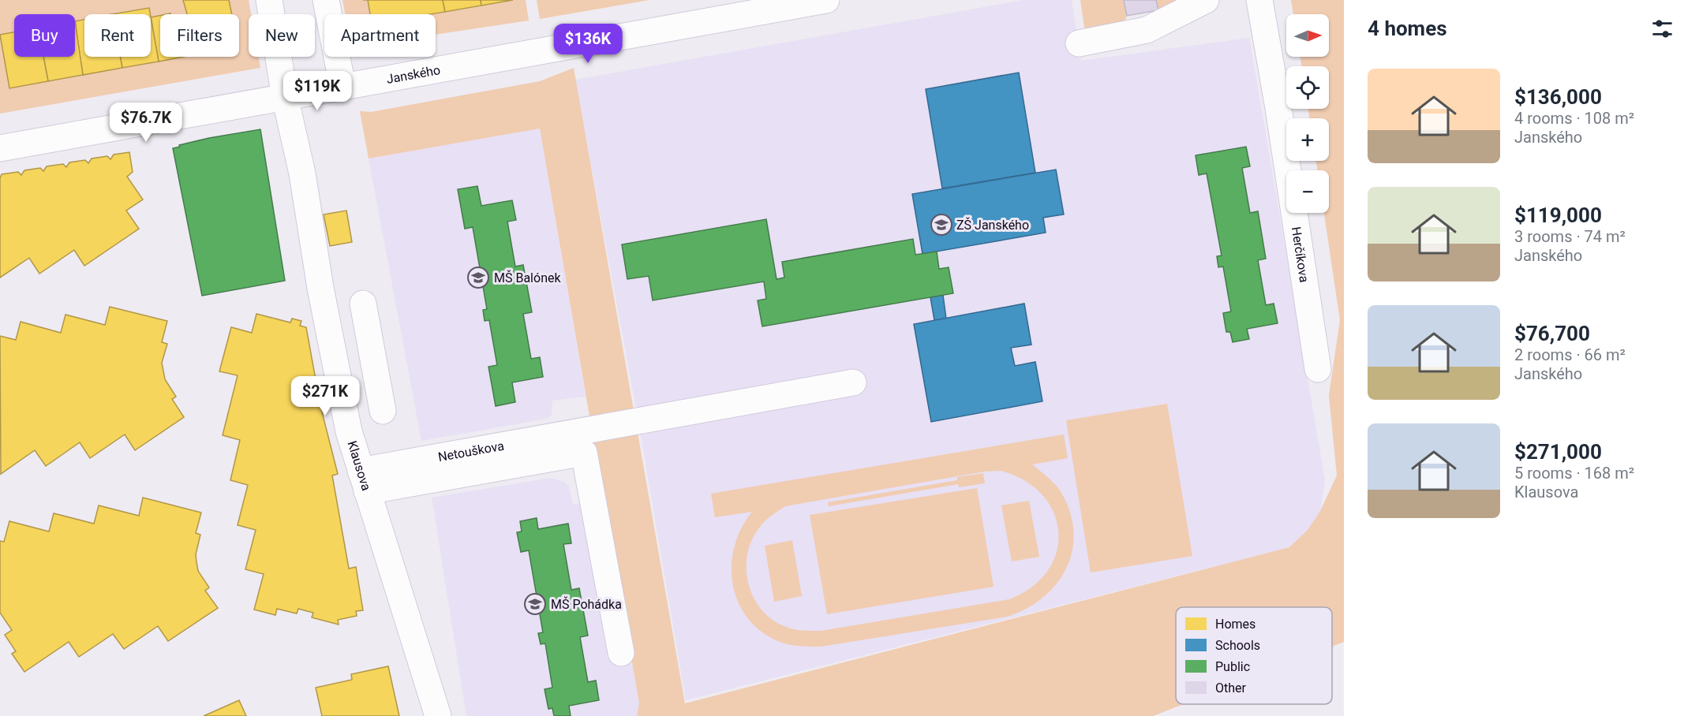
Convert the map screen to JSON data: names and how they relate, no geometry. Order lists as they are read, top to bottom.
{
  "streets": {
    "street": [
      "Janského",
      "Herčíkova",
      "Netouškova",
      "Klausova"
    ]
  },
  "crossings": [
    ["Janského", "Klausova"],
    ["Netouškova", "Klausova"]
  ],
  "places": {
    "school or university": ["ZŠ Janského", "MŠ Balónek", "MŠ Pohádka"]
  },
  "legend": [
    "Homes",
    "Schools",
    "Public",
    "Other"
  ],
  "north": "right",
  "page": {
    "heading": "4 homes",
    "map_buttons": ["+", "−"],
    "chip": [
      "Buy",
      "Rent",
      "Filters",
      "New",
      "Apartment"
    ],
    "price": [
      "$136K",
      "$119K",
      "$76.7K",
      "$271K"
    ],
    "list": [
      {
        "name": "$136,000",
        "note": "4 rooms · 108 m² · Janského"
      },
      {
        "name": "$119,000",
        "note": "3 rooms · 74 m² · Janského"
      },
      {
        "name": "$76,700",
        "note": "2 rooms · 66 m² · Janského"
      },
      {
        "name": "$271,000",
        "note": "5 rooms · 168 m² · Klausova"
      }
    ]
  }
}
